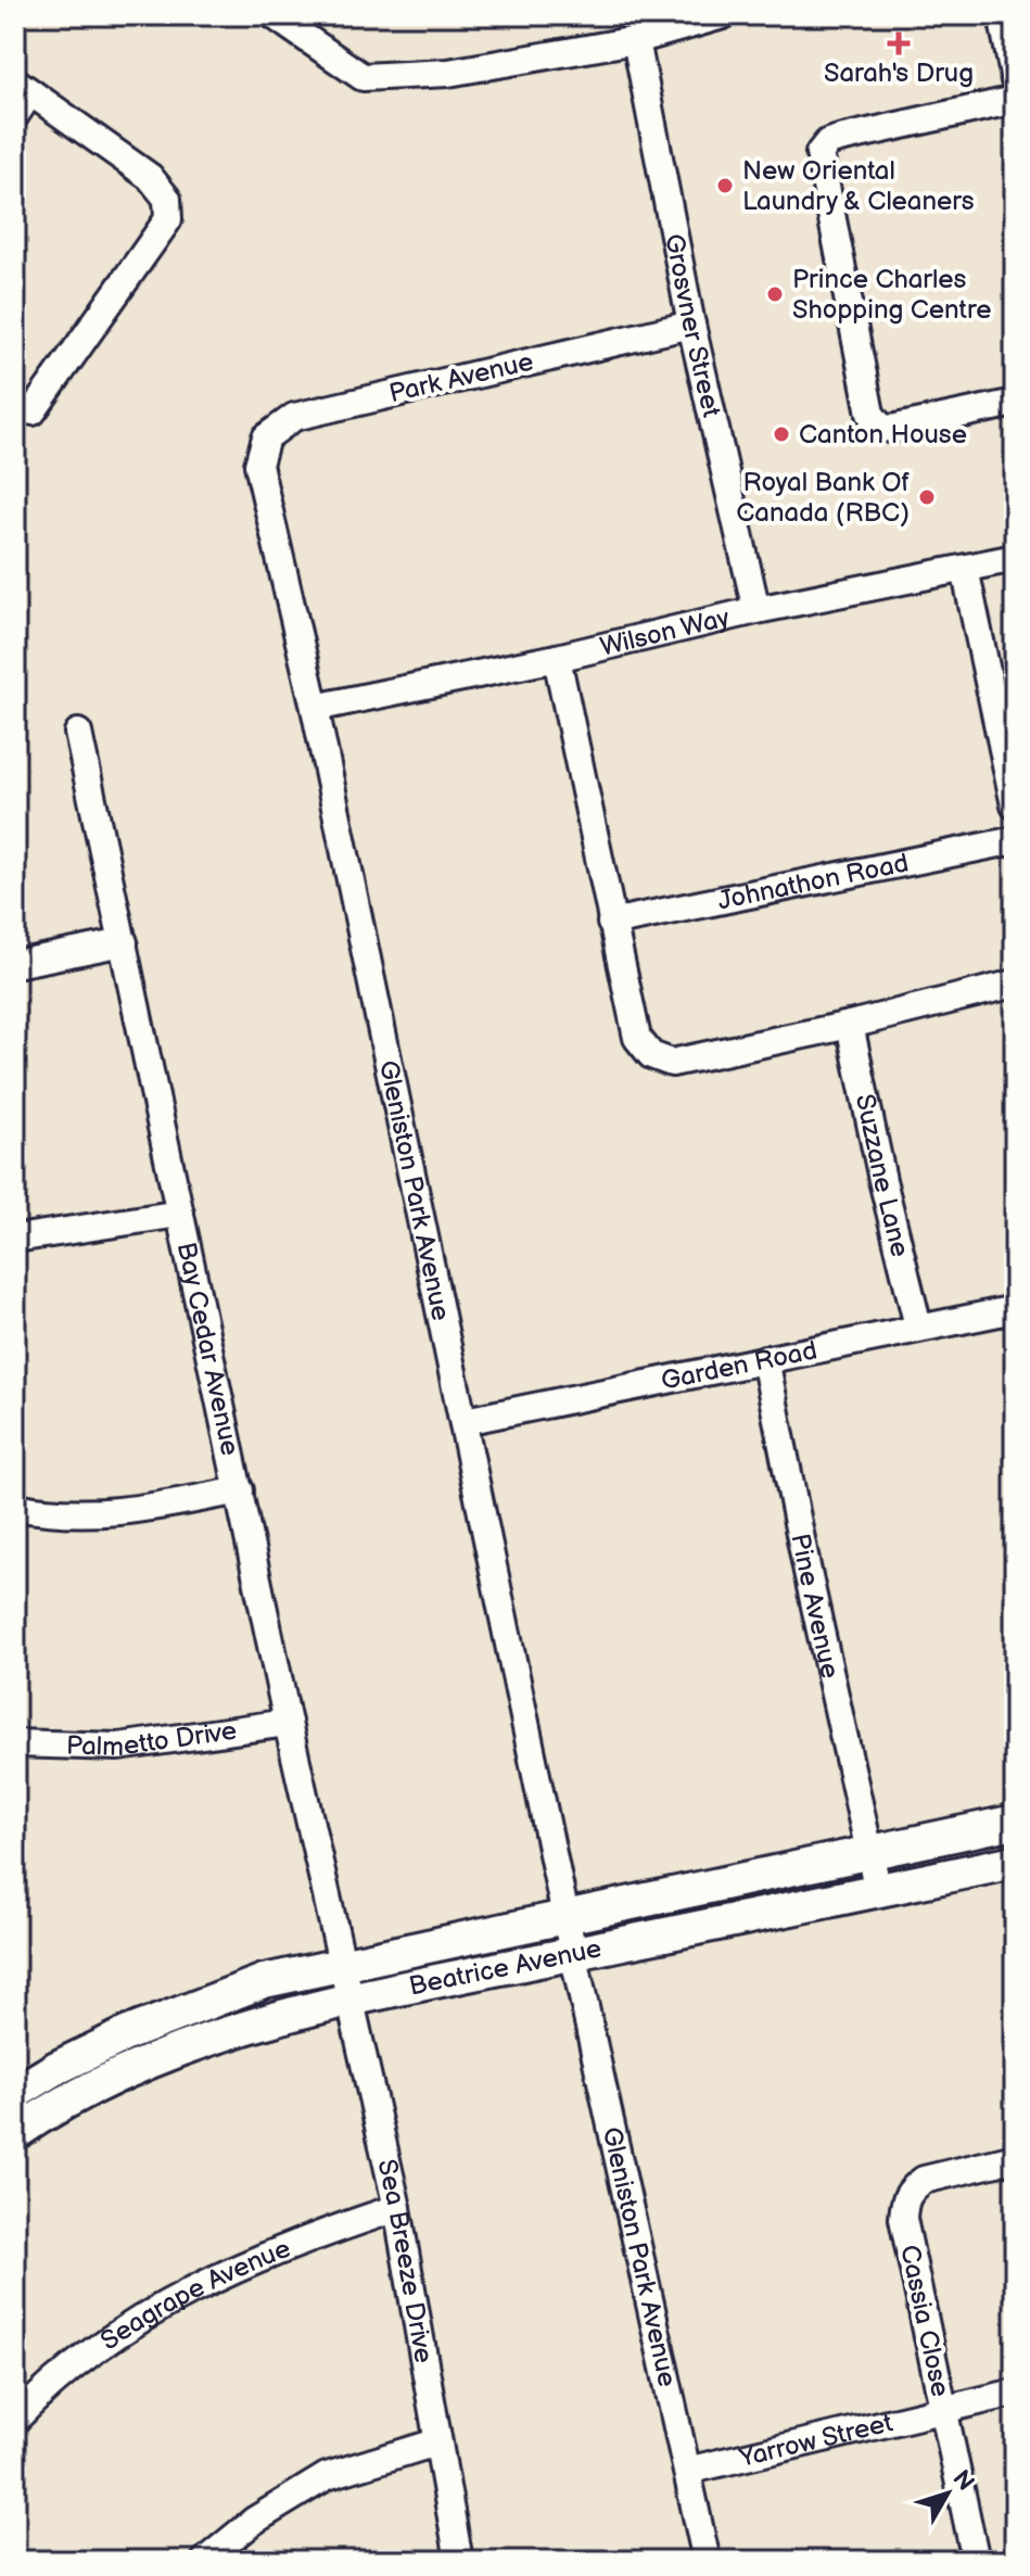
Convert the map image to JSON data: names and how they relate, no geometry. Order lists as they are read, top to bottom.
{
  "streets": {
    "main road": ["Beatrice Avenue"],
    "street": [
      "Grosvner Street",
      "Park Avenue",
      "Wilson Way",
      "Johnathon Road",
      "Suzzane Lane",
      "Gleniston Park Avenue",
      "Bay Cedar Avenue",
      "Garden Road",
      "Pine Avenue",
      "Palmetto Drive",
      "Sea Breeze Drive",
      "Seagrape Avenue",
      "Cassia Close",
      "Yarrow Street"
    ]
  },
  "crossings": [
    ["Grosvner Street", "Park Avenue"],
    ["Grosvner Street", "Wilson Way"],
    ["Park Avenue", "Gleniston Park Avenue"],
    ["Wilson Way", "Gleniston Park Avenue"],
    ["Suzzane Lane", "Garden Road"],
    ["Gleniston Park Avenue", "Garden Road"],
    ["Gleniston Park Avenue", "Beatrice Avenue"],
    ["Gleniston Park Avenue", "Yarrow Street"],
    ["Bay Cedar Avenue", "Palmetto Drive"],
    ["Bay Cedar Avenue", "Beatrice Avenue"],
    ["Bay Cedar Avenue", "Sea Breeze Drive"],
    ["Garden Road", "Pine Avenue"],
    ["Pine Avenue", "Beatrice Avenue"],
    ["Beatrice Avenue", "Sea Breeze Drive"],
    ["Sea Breeze Drive", "Seagrape Avenue"],
    ["Cassia Close", "Yarrow Street"]
  ],
  "places": {
    "health": ["Sarah's Drug"],
    "other": [
      "New Oriental Laundry & Cleaners",
      "Prince Charles Shopping Centre",
      "Canton House",
      "Royal Bank Of Canada (RBC)"
    ]
  },
  "north": "top right"
}
